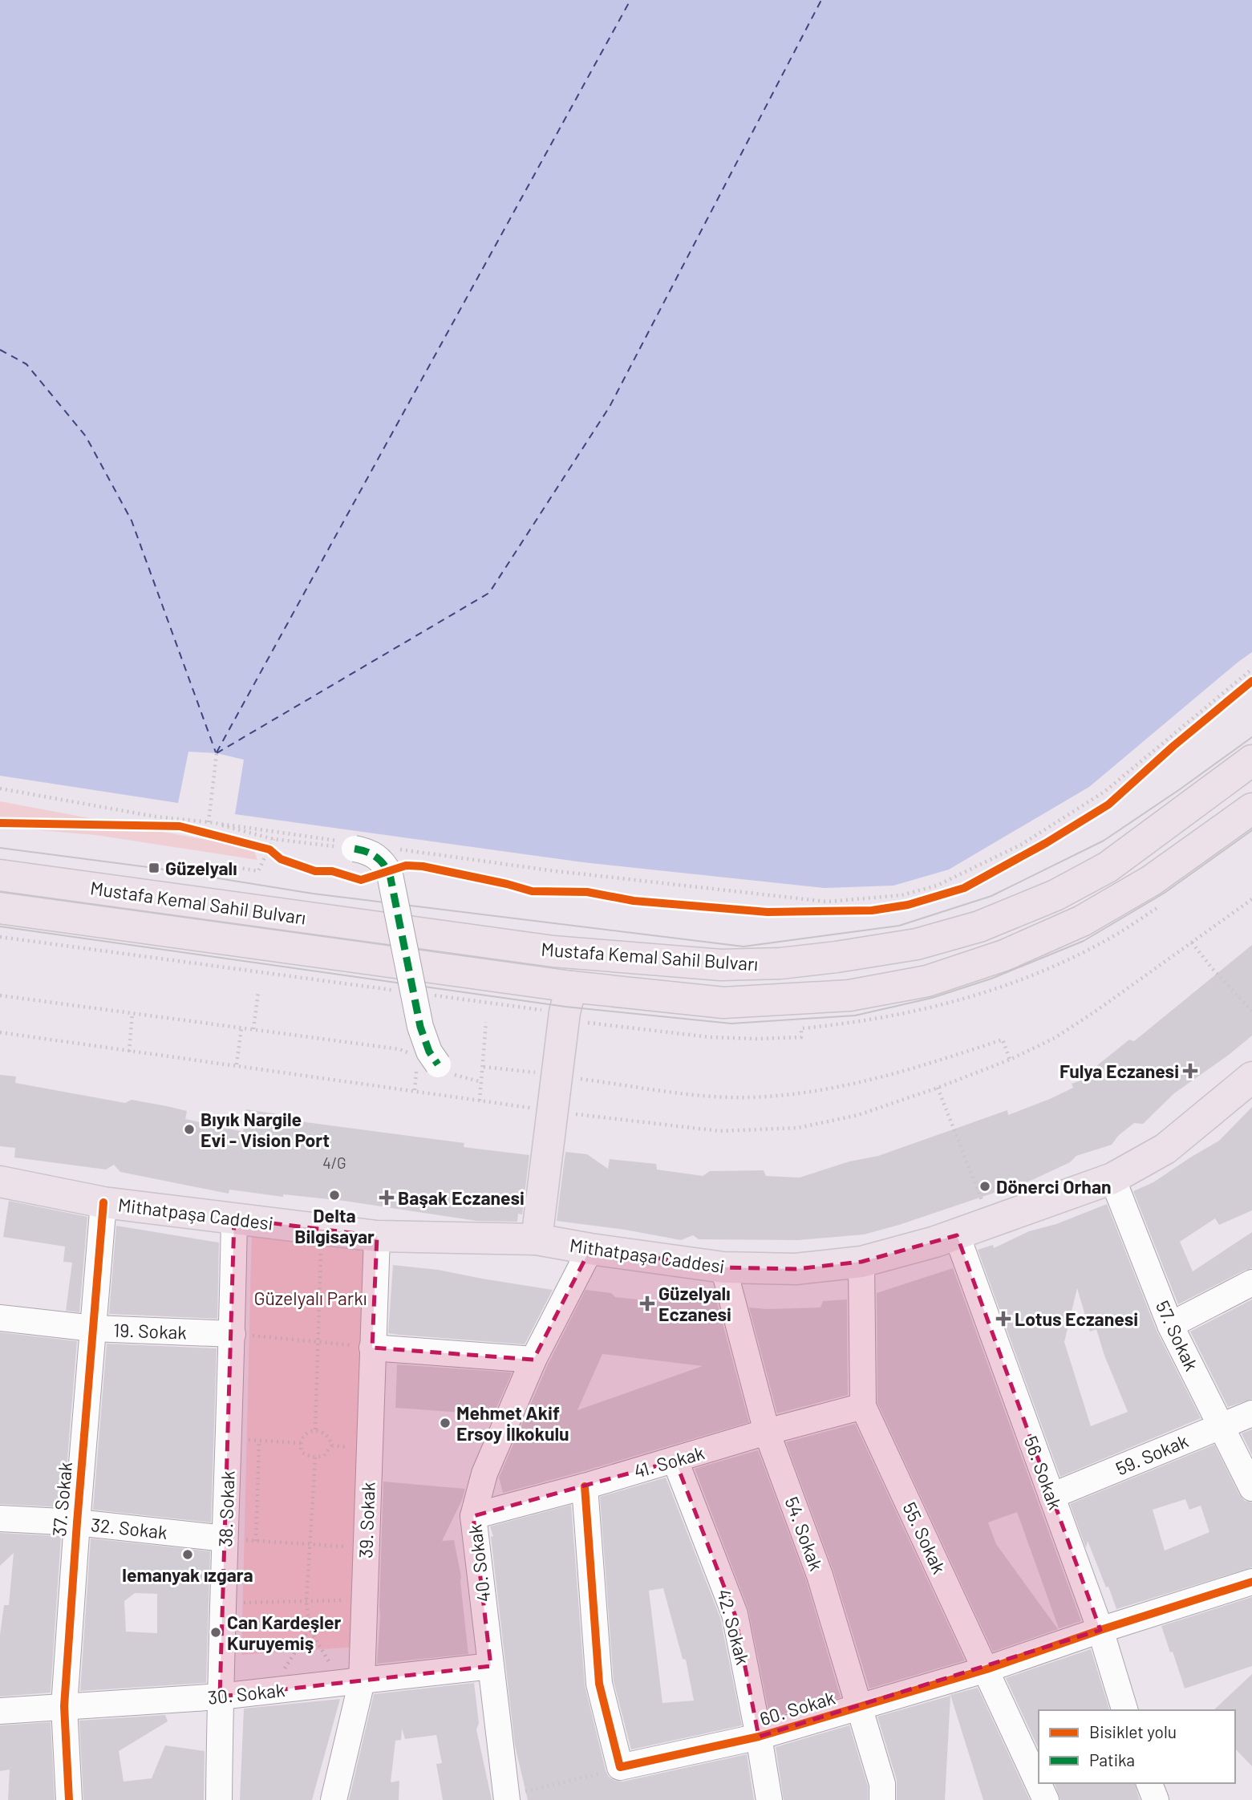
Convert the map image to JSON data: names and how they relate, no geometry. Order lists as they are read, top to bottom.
{
  "streets": {
    "main road": ["Mustafa Kemal Sahil Bulvarı", "Mithatpaşa Caddesi"],
    "street": [
      "19. Sokak",
      "57. Sokak",
      "59. Sokak",
      "41. Sokak",
      "56. Sokak",
      "37. Sokak",
      "38. Sokak",
      "39. Sokak",
      "32. Sokak",
      "54. Sokak",
      "55. Sokak",
      "40. Sokak",
      "42. Sokak",
      "30. Sokak",
      "60. Sokak"
    ]
  },
  "crossings": [
    ["Mithatpaşa Caddesi", "57. Sokak"],
    ["Mithatpaşa Caddesi", "56. Sokak"],
    ["Mithatpaşa Caddesi", "37. Sokak"],
    ["Mithatpaşa Caddesi", "38. Sokak"],
    ["Mithatpaşa Caddesi", "39. Sokak"],
    ["Mithatpaşa Caddesi", "54. Sokak"],
    ["Mithatpaşa Caddesi", "55. Sokak"],
    ["Mithatpaşa Caddesi", "40. Sokak"],
    ["19. Sokak", "37. Sokak"],
    ["19. Sokak", "38. Sokak"],
    ["57. Sokak", "59. Sokak"],
    ["59. Sokak", "56. Sokak"],
    ["41. Sokak", "54. Sokak"],
    ["41. Sokak", "55. Sokak"],
    ["41. Sokak", "40. Sokak"],
    ["41. Sokak", "42. Sokak"],
    ["56. Sokak", "60. Sokak"],
    ["37. Sokak", "32. Sokak"],
    ["37. Sokak", "30. Sokak"],
    ["38. Sokak", "32. Sokak"],
    ["38. Sokak", "30. Sokak"],
    ["39. Sokak", "30. Sokak"],
    ["54. Sokak", "60. Sokak"],
    ["55. Sokak", "60. Sokak"],
    ["40. Sokak", "30. Sokak"],
    ["42. Sokak", "60. Sokak"]
  ],
  "parks": ["Güzelyalı Parkı"],
  "places": {
    "transit": ["Güzelyalı"],
    "health": [
      "Fulya Eczanesi",
      "Başak Eczanesi",
      "Güzelyalı Eczanesi",
      "Lotus Eczanesi"
    ],
    "other": [
      "Bıyık Nargile Evi - Vision Port",
      "Dönerci Orhan",
      "Delta Bilgisayar",
      "Mehmet Akif Ersoy İlkokulu",
      "lemanyak ızgara",
      "Can Kardeşler Kuruyemiş"
    ]
  },
  "house_numbers": ["4/G"],
  "legend": ["Bisiklet yolu", "Patika"]
}
